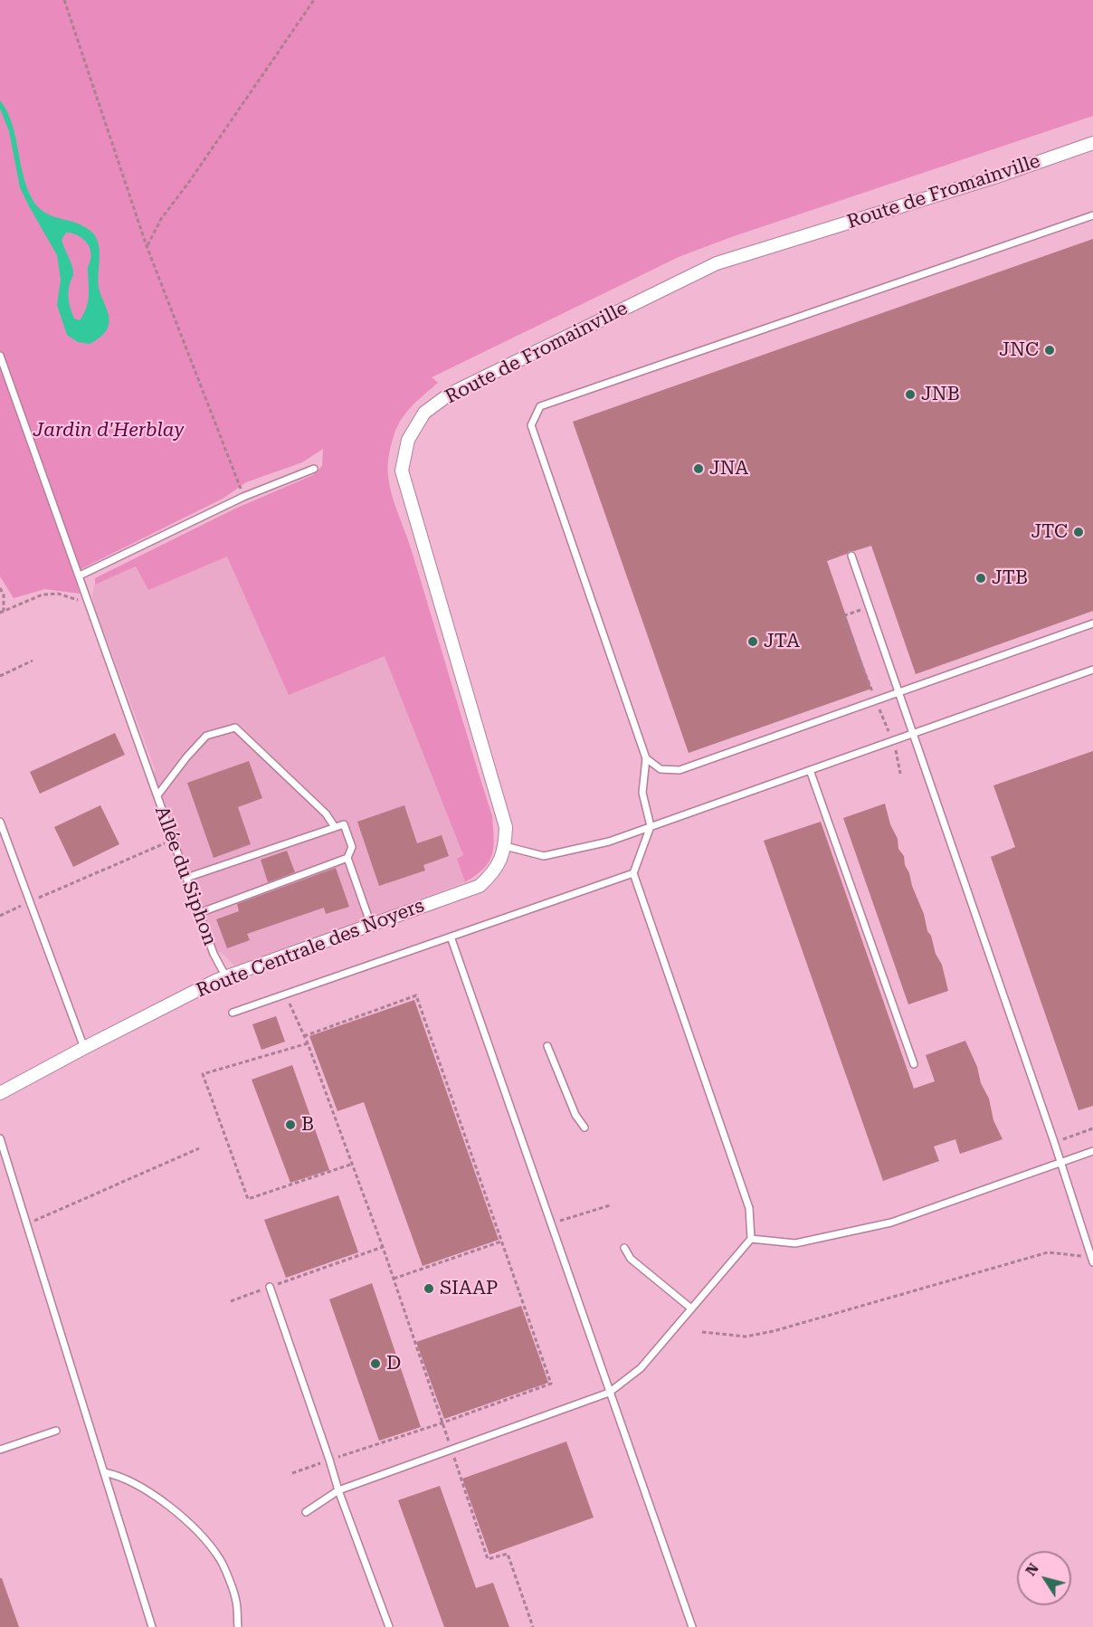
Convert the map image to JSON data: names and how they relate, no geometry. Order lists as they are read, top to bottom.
{
  "streets": {
    "street": ["Route de Fromainville", "Route Centrale des Noyers"],
    "lane": ["Allée du Siphon"]
  },
  "crossings": [
    ["Route de Fromainville", "Route Centrale des Noyers"],
    ["Allée du Siphon", "Route Centrale des Noyers"]
  ],
  "parks": ["Jardin d'Herblay"],
  "places": [
    "JNC",
    "JNB",
    "JNA",
    "JTC",
    "JTB",
    "JTA",
    "B",
    "SIAAP",
    "D"
  ],
  "north": "top left"
}
